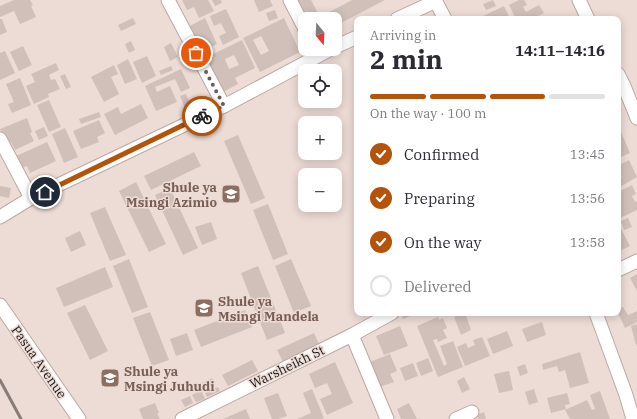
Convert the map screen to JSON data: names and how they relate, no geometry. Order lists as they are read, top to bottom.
{
  "streets": {
    "street": ["Pasua Avenue", "Warsheikh St"]
  },
  "places": {
    "school or university": ["Shule ya Msingi Azimio", "Shule ya Msingi Mandela", "Shule ya Msingi Juhudi"]
  },
  "north": "bottom",
  "page": {
    "map_buttons": ["+", "−"],
    "heading": ["2 min", "Arriving in", "14:11–14:16"],
    "bar": "On the way · 100 m",
    "list": [
      ["Confirmed", "13:45"],
      ["Preparing", "13:56"],
      ["On the way", "13:58"],
      "Delivered"
    ]
  }
}
